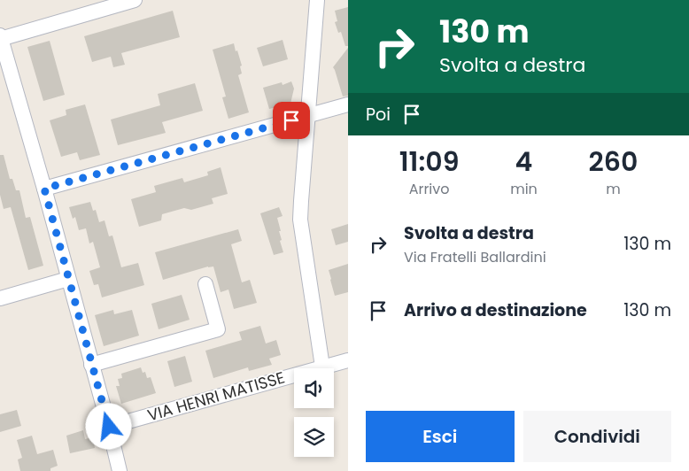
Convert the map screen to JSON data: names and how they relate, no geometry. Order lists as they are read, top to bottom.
{
  "streets": {
    "street": ["VIA HENRI MATISSE"]
  },
  "page": {
    "turn": ["130 m", "Svolta a destra"],
    "then": "Poi",
    "eta": [
      "11:09",
      "Arrivo",
      "4",
      "min",
      "260",
      "m"
    ],
    "list": [
      {
        "name": "Svolta a destra",
        "note": "Via Fratelli Ballardini",
        "value": "130 m"
      },
      {
        "name": "Arrivo a destinazione",
        "value": "130 m"
      }
    ],
    "buttons": ["Esci", "Condividi"]
  }
}
